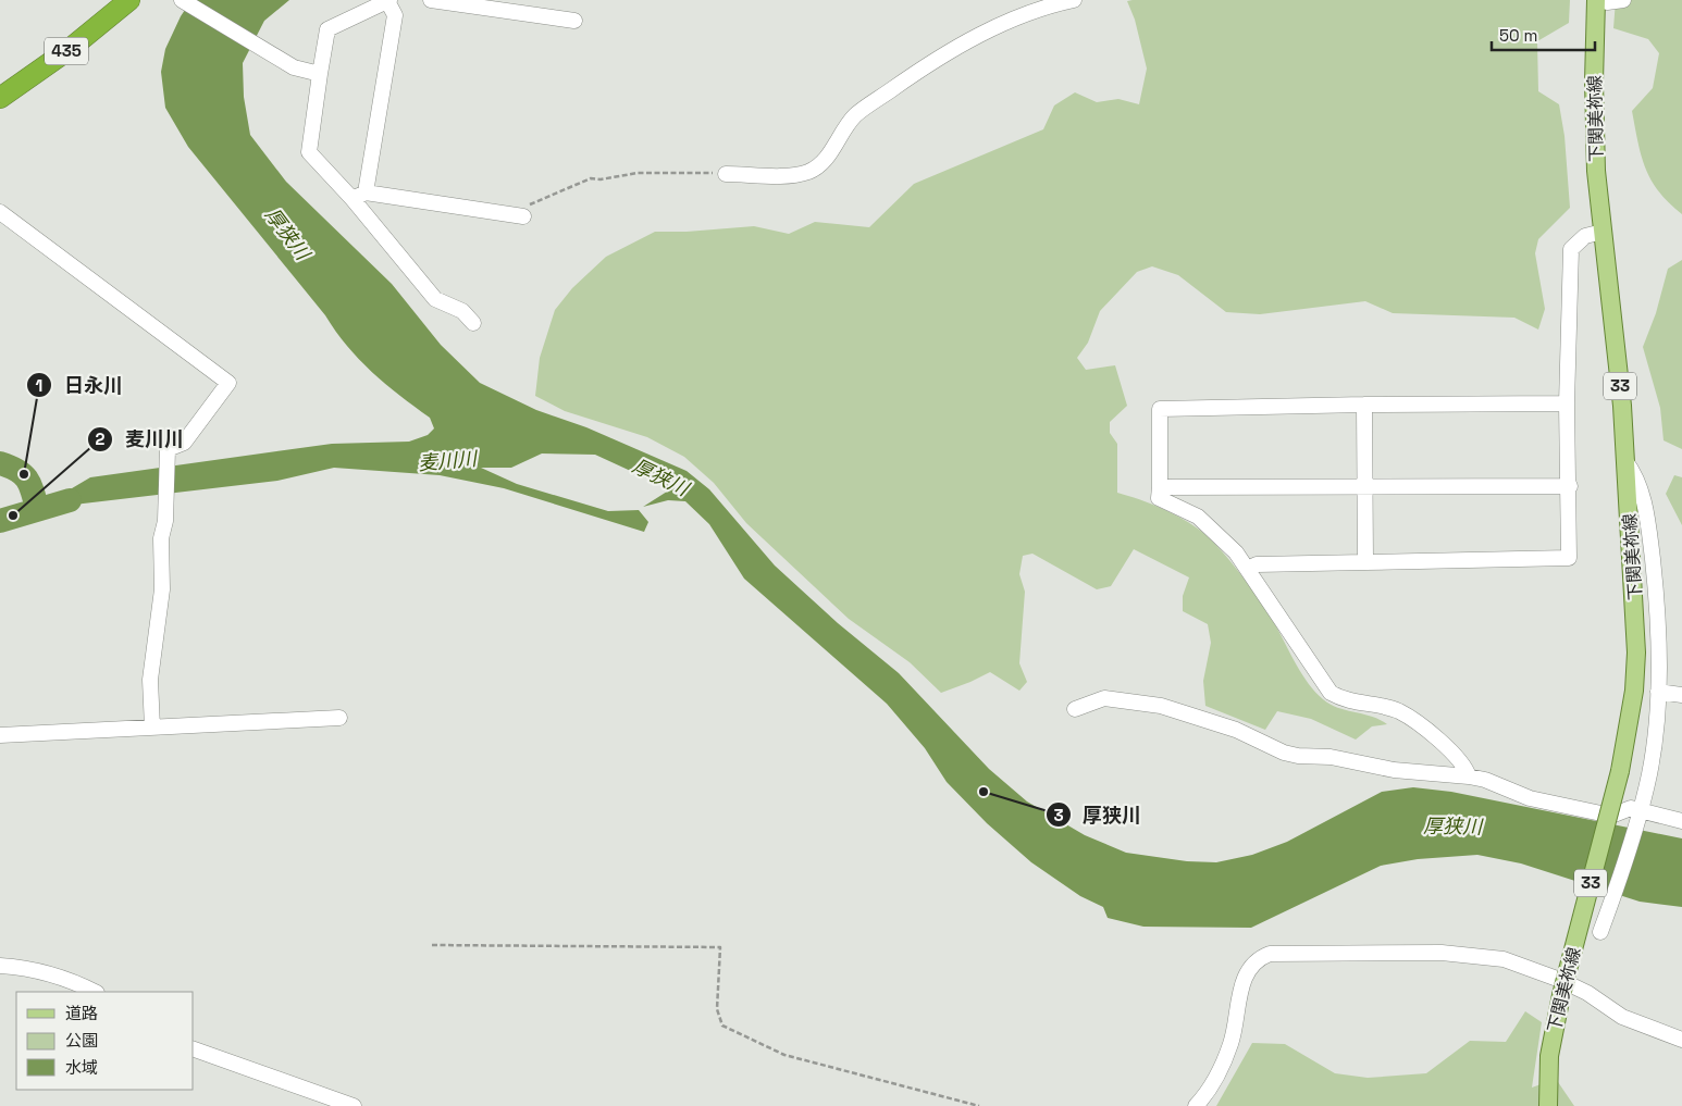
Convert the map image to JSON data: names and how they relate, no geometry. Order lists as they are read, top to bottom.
{
  "streets": {
    "highway": ["435"],
    "main road": ["下関美祢線", "33"]
  },
  "water": ["厚狭川", "麦川川"],
  "places": ["日永川", "麦川川", "厚狭川"],
  "legend": ["道路", "公園", "水域"],
  "scale_bar": "50 m"
}
